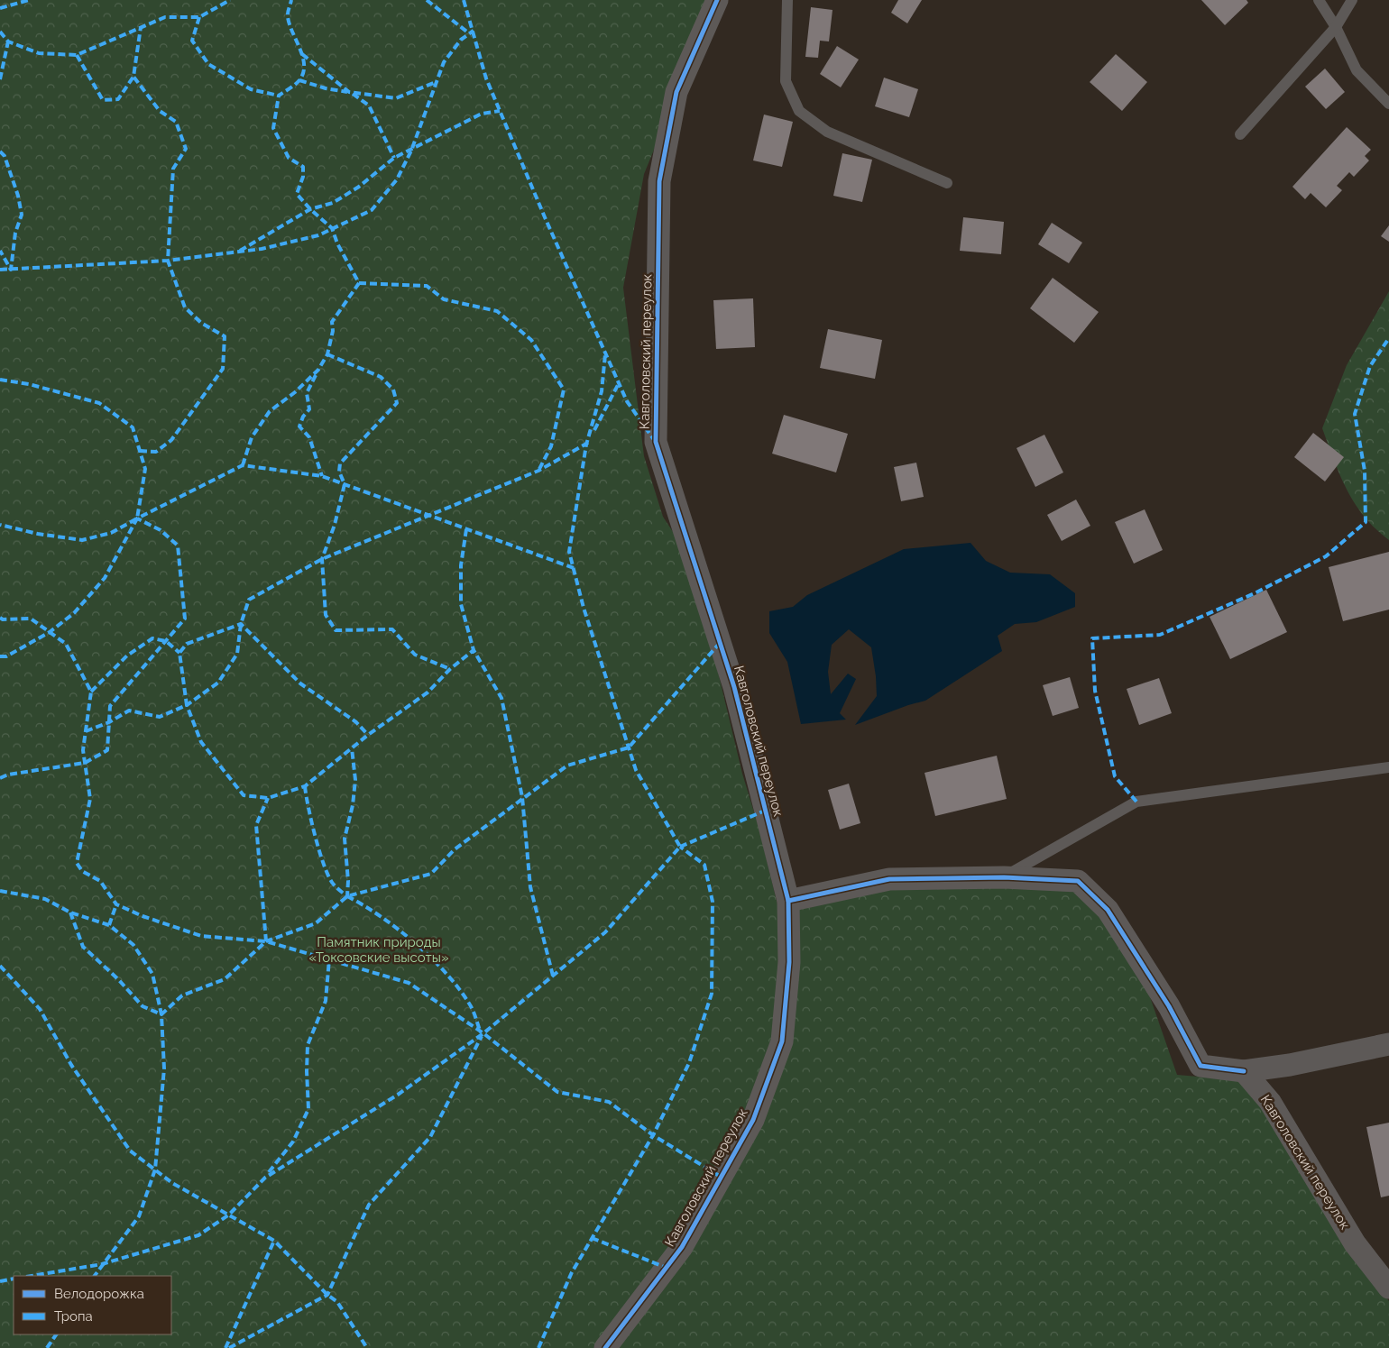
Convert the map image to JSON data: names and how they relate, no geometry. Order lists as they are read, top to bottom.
{
  "streets": {
    "street": ["Кавголовский переулок"]
  },
  "parks": ["Памятник природы «Токсовские высоты»"],
  "legend": ["Велодорожка", "Тропа"]
}
